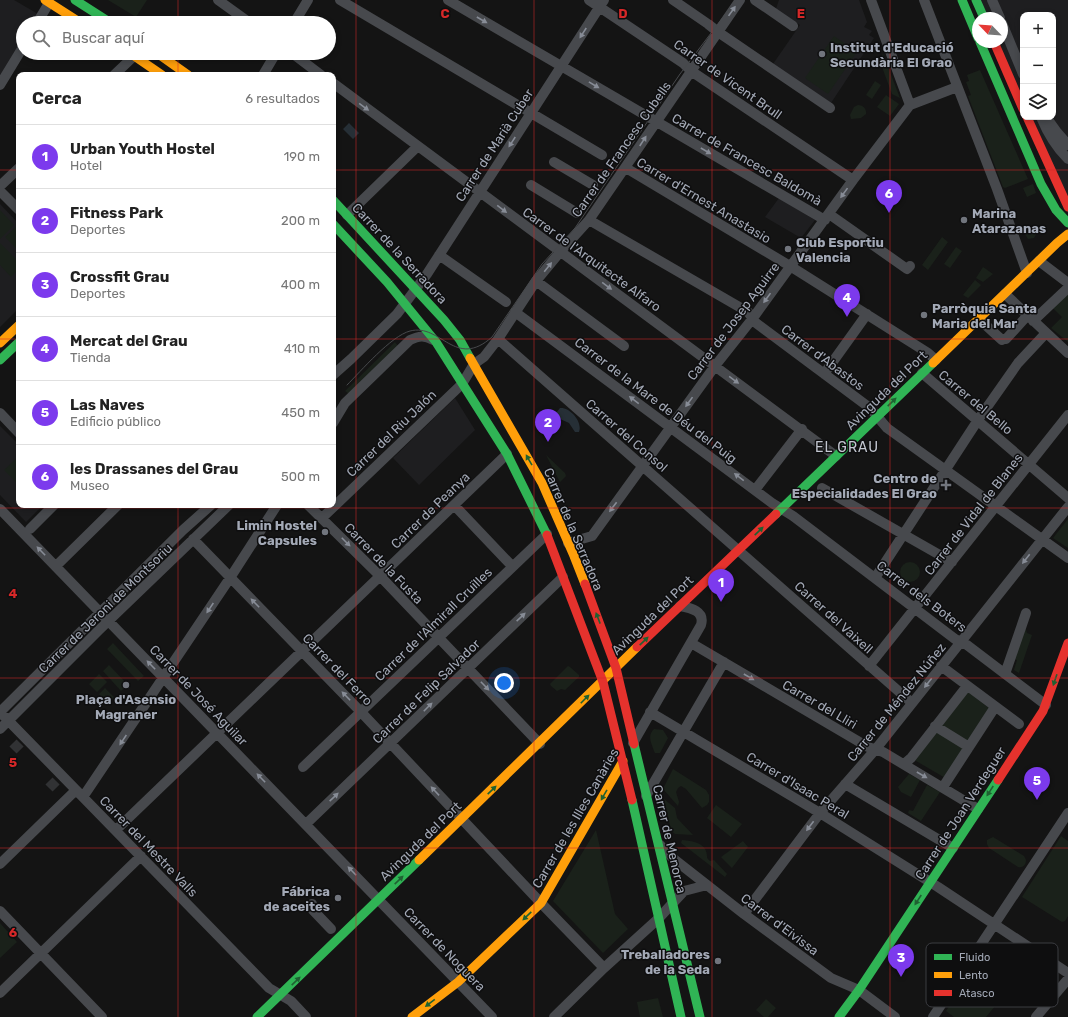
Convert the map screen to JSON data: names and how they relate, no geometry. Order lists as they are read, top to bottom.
{
  "streets": {
    "main road": [
      "Carrer de la Serradora",
      "Avinguda del Port",
      "Carrer de Joan Verdeguer",
      "Carrer de les Illes Canàries",
      "Carrer de Menorca"
    ],
    "street": [
      "Carrer de Vicent Brull",
      "Carrer de Marià Cuber",
      "Carrer de Francesc Cubells",
      "Carrer de Francesc Baldomà",
      "Carrer d'Ernest Anastasio",
      "Carrer de l'Arquitecte Alfaro",
      "Carrer de Josep Aguirre",
      "Carrer d'Abastos",
      "Carrer de la Mare de Déu del Puig",
      "Carrer del Bello",
      "Carrer del Riu Jalón",
      "Carrer del Consol",
      "Carrer de Peanya",
      "Carrer de Vidal de Blanes",
      "Carrer de la Fusta",
      "Carrer dels Boters",
      "Carrer de Jeroni de Montsoriu",
      "Carrer del Vaixell",
      "Carrer de l'Almirall Cruïlles",
      "Carrer del Ferro",
      "Carrer de Felip Salvador",
      "Carrer de José Aguilar",
      "Carrer de Méndez Núñez",
      "Carrer del Lliri",
      "Carrer d'Isaac Peral",
      "Carrer del Mestre Valls",
      "Carrer d'Eivissa",
      "Carrer de Noguera"
    ]
  },
  "crossings": [
    ["Carrer de Vicent Brull", "Carrer de Marià Cuber"],
    ["Carrer de Vicent Brull", "Carrer de Francesc Cubells"],
    ["Carrer de Vicent Brull", "Carrer de Josep Aguirre"],
    ["Carrer de Marià Cuber", "Carrer de Francesc Baldomà"],
    ["Carrer de Marià Cuber", "Carrer de la Serradora"],
    ["Carrer de Marià Cuber", "Carrer de l'Arquitecte Alfaro"],
    ["Carrer de Francesc Cubells", "Carrer de Francesc Baldomà"],
    ["Carrer de Francesc Cubells", "Carrer d'Ernest Anastasio"],
    ["Carrer de Francesc Cubells", "Carrer de la Serradora"],
    ["Carrer de Francesc Cubells", "Carrer de l'Arquitecte Alfaro"],
    ["Carrer de Francesc Cubells", "Carrer d'Abastos"],
    ["Carrer de Francesc Cubells", "Carrer de la Mare de Déu del Puig"],
    ["Carrer de Francesc Cubells", "Carrer del Riu Jalón"],
    ["Carrer de Francesc Cubells", "Carrer del Consol"],
    ["Carrer de Francesc Baldomà", "Carrer de Josep Aguirre"],
    ["Carrer d'Ernest Anastasio", "Carrer de Josep Aguirre"],
    ["Carrer d'Ernest Anastasio", "Avinguda del Port"],
    ["Carrer de la Serradora", "Carrer de Josep Aguirre"],
    ["Carrer de la Serradora", "Avinguda del Port"],
    ["Carrer de la Serradora", "Carrer del Riu Jalón"],
    ["Carrer de la Serradora", "Carrer de Peanya"],
    ["Carrer de la Serradora", "Carrer de l'Almirall Cruïlles"],
    ["Carrer de la Serradora", "Carrer de Felip Salvador"],
    ["Carrer de la Serradora", "Carrer de Menorca"],
    ["Carrer de l'Arquitecte Alfaro", "Carrer de Josep Aguirre"],
    ["Carrer de l'Arquitecte Alfaro", "Avinguda del Port"],
    ["Carrer de Josep Aguirre", "Carrer d'Abastos"],
    ["Carrer de Josep Aguirre", "Carrer de la Mare de Déu del Puig"],
    ["Carrer de Josep Aguirre", "Carrer del Consol"],
    ["Carrer d'Abastos", "Avinguda del Port"],
    ["Carrer d'Abastos", "Carrer de Vidal de Blanes"],
    ["Carrer d'Abastos", "Carrer de Méndez Núñez"],
    ["Avinguda del Port", "Carrer de la Mare de Déu del Puig"],
    ["Avinguda del Port", "Carrer del Bello"],
    ["Avinguda del Port", "Carrer del Consol"],
    ["Avinguda del Port", "Carrer de la Fusta"],
    ["Avinguda del Port", "Carrer dels Boters"],
    ["Avinguda del Port", "Carrer del Vaixell"],
    ["Avinguda del Port", "Carrer del Ferro"],
    ["Avinguda del Port", "Carrer de José Aguilar"],
    ["Avinguda del Port", "Carrer de les Illes Canàries"],
    ["Avinguda del Port", "Carrer de Menorca"],
    ["Avinguda del Port", "Carrer del Mestre Valls"],
    ["Avinguda del Port", "Carrer de Noguera"],
    ["Carrer de la Mare de Déu del Puig", "Carrer dels Boters"],
    ["Carrer del Bello", "Carrer de Vidal de Blanes"],
    ["Carrer del Riu Jalón", "Carrer de la Fusta"],
    ["Carrer del Consol", "Carrer del Vaixell"],
    ["Carrer de Peanya", "Carrer de la Fusta"],
    ["Carrer de Peanya", "Carrer del Ferro"],
    ["Carrer de Peanya", "Carrer de José Aguilar"],
    ["Carrer de Peanya", "Carrer del Mestre Valls"],
    ["Carrer de Vidal de Blanes", "Carrer dels Boters"],
    ["Carrer de Vidal de Blanes", "Carrer del Vaixell"],
    ["Carrer de la Fusta", "Carrer de l'Almirall Cruïlles"],
    ["Carrer de la Fusta", "Carrer de Felip Salvador"],
    ["Carrer dels Boters", "Carrer de Méndez Núñez"],
    ["Carrer dels Boters", "Carrer de Joan Verdeguer"],
    ["Carrer de Jeroni de Montsoriu", "Carrer del Ferro"],
    ["Carrer de Jeroni de Montsoriu", "Carrer de José Aguilar"],
    ["Carrer de Jeroni de Montsoriu", "Carrer del Mestre Valls"],
    ["Carrer del Vaixell", "Carrer de Méndez Núñez"],
    ["Carrer de l'Almirall Cruïlles", "Carrer del Ferro"],
    ["Carrer del Ferro", "Carrer de Felip Salvador"],
    ["Carrer del Ferro", "Carrer de les Illes Canàries"],
    ["Carrer de Felip Salvador", "Carrer de José Aguilar"],
    ["Carrer de José Aguilar", "Carrer de Noguera"],
    ["Carrer de Méndez Núñez", "Carrer del Lliri"],
    ["Carrer de Méndez Núñez", "Carrer d'Isaac Peral"],
    ["Carrer de Méndez Núñez", "Carrer d'Eivissa"],
    ["Carrer del Lliri", "Carrer de Joan Verdeguer"],
    ["Carrer del Lliri", "Carrer de les Illes Canàries"],
    ["Carrer d'Isaac Peral", "Carrer de Joan Verdeguer"],
    ["Carrer d'Isaac Peral", "Carrer de les Illes Canàries"],
    ["Carrer de Joan Verdeguer", "Carrer d'Eivissa"],
    ["Carrer de les Illes Canàries", "Carrer de Menorca"],
    ["Carrer de les Illes Canàries", "Carrer de Noguera"],
    ["Carrer de Menorca", "Carrer d'Eivissa"]
  ],
  "one_way": [
    "Carrer de Marià Cuber",
    "Carrer de Josep Aguirre",
    "Avinguda del Port",
    "Carrer de la Fusta",
    "Carrer del Ferro",
    "Carrer de Felip Salvador",
    "Carrer de José Aguilar",
    "Carrer de Joan Verdeguer",
    "Carrer de les Illes Canàries"
  ],
  "districts": ["EL GRAU"],
  "places": {
    "other": [
      "Institut d'Educació Secundària El Grao",
      "Marina Atarazanas",
      "Club Esportiu Valencia",
      "Parròquia Santa Maria del Mar",
      "Limin Hostel Capsules",
      "Plaça d'Asensio Magraner",
      "Fábrica de aceites",
      "Treballadores de la Seda"
    ],
    "health": ["Centro de Especialidades El Grao"]
  },
  "legend": ["Fluido", "Lento", "Atasco"],
  "north": "top left",
  "page": {
    "map_buttons": ["+", "−"],
    "search": "Buscar aquí",
    "heading": ["Cerca", "6 resultados"],
    "list": [
      {
        "mark": "1",
        "name": "Urban Youth Hostel",
        "note": "Hotel",
        "value": "190 m"
      },
      {
        "mark": "2",
        "name": "Fitness Park",
        "note": "Deportes",
        "value": "200 m"
      },
      {
        "mark": "3",
        "name": "Crossfit Grau",
        "note": "Deportes",
        "value": "400 m"
      },
      {
        "mark": "4",
        "name": "Mercat del Grau",
        "note": "Tienda",
        "value": "410 m"
      },
      {
        "mark": "5",
        "name": "Las Naves",
        "note": "Edificio público",
        "value": "450 m"
      },
      {
        "mark": "6",
        "name": "les Drassanes del Grau",
        "note": "Museo",
        "value": "500 m"
      }
    ],
    "pins": [
      "6",
      "4",
      "2",
      "1",
      "5",
      "3"
    ]
  },
  "grid": {
    "columns": ["C", "D", "E"],
    "rows": ["4", "5", "6"]
  }
}
